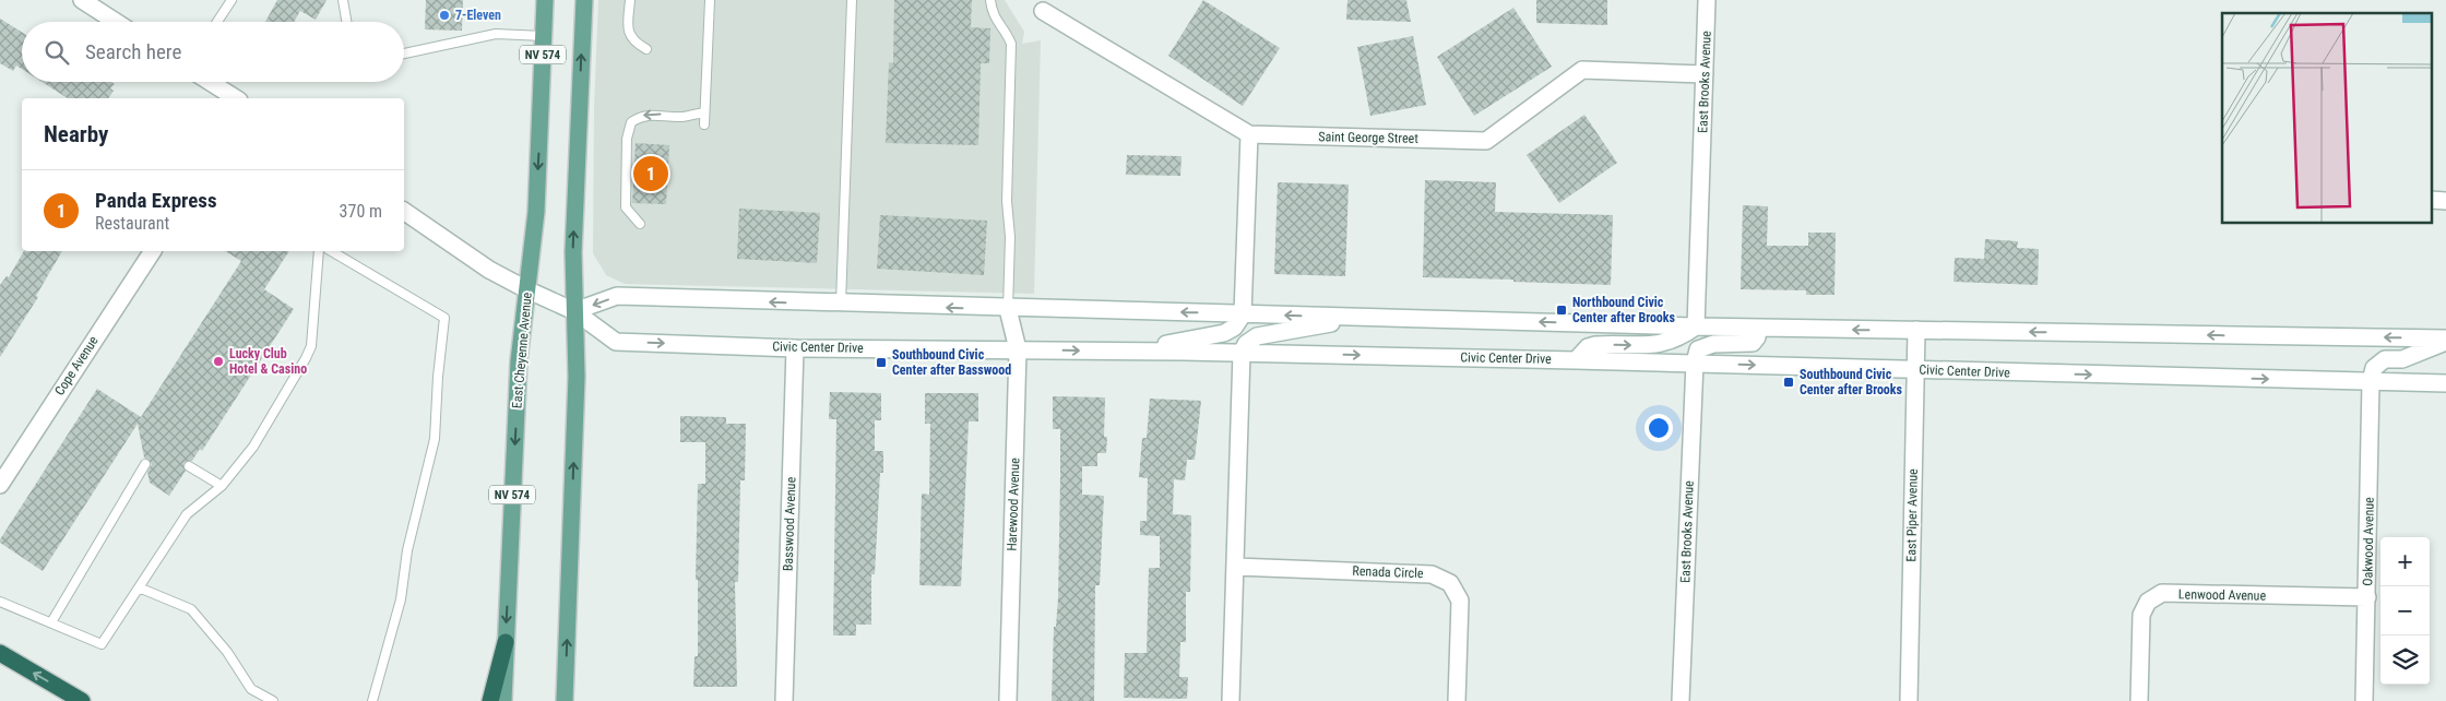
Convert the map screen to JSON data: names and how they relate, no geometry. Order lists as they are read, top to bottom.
{
  "streets": {
    "main road": ["NV 574", "East Cheyenne Avenue"],
    "street": [
      "East Brooks Avenue",
      "Saint George Street",
      "Civic Center Drive",
      "Cope Avenue",
      "Harewood Avenue",
      "East Piper Avenue",
      "Basswood Avenue",
      "Oakwood Avenue",
      "Renada Circle",
      "Lenwood Avenue"
    ]
  },
  "crossings": [
    ["NV 574", "Civic Center Drive"],
    ["East Brooks Avenue", "Saint George Street"],
    ["East Brooks Avenue", "Civic Center Drive"],
    ["Civic Center Drive", "East Cheyenne Avenue"],
    ["Civic Center Drive", "Harewood Avenue"],
    ["Civic Center Drive", "East Piper Avenue"],
    ["Civic Center Drive", "Basswood Avenue"],
    ["Civic Center Drive", "Oakwood Avenue"],
    ["Oakwood Avenue", "Lenwood Avenue"]
  ],
  "places": {
    "other": ["7-Eleven", "Lucky Club Hotel & Casino"],
    "transit": ["Northbound Civic Center after Brooks", "Southbound Civic Center after Basswood", "Southbound Civic Center after Brooks"]
  },
  "page": {
    "search": "Search here",
    "heading": "Nearby",
    "pins": "1",
    "list": [
      {
        "mark": "1",
        "name": "Panda Express",
        "note": "Restaurant",
        "value": "370 m"
      }
    ],
    "map_buttons": ["+", "−"]
  }
}
